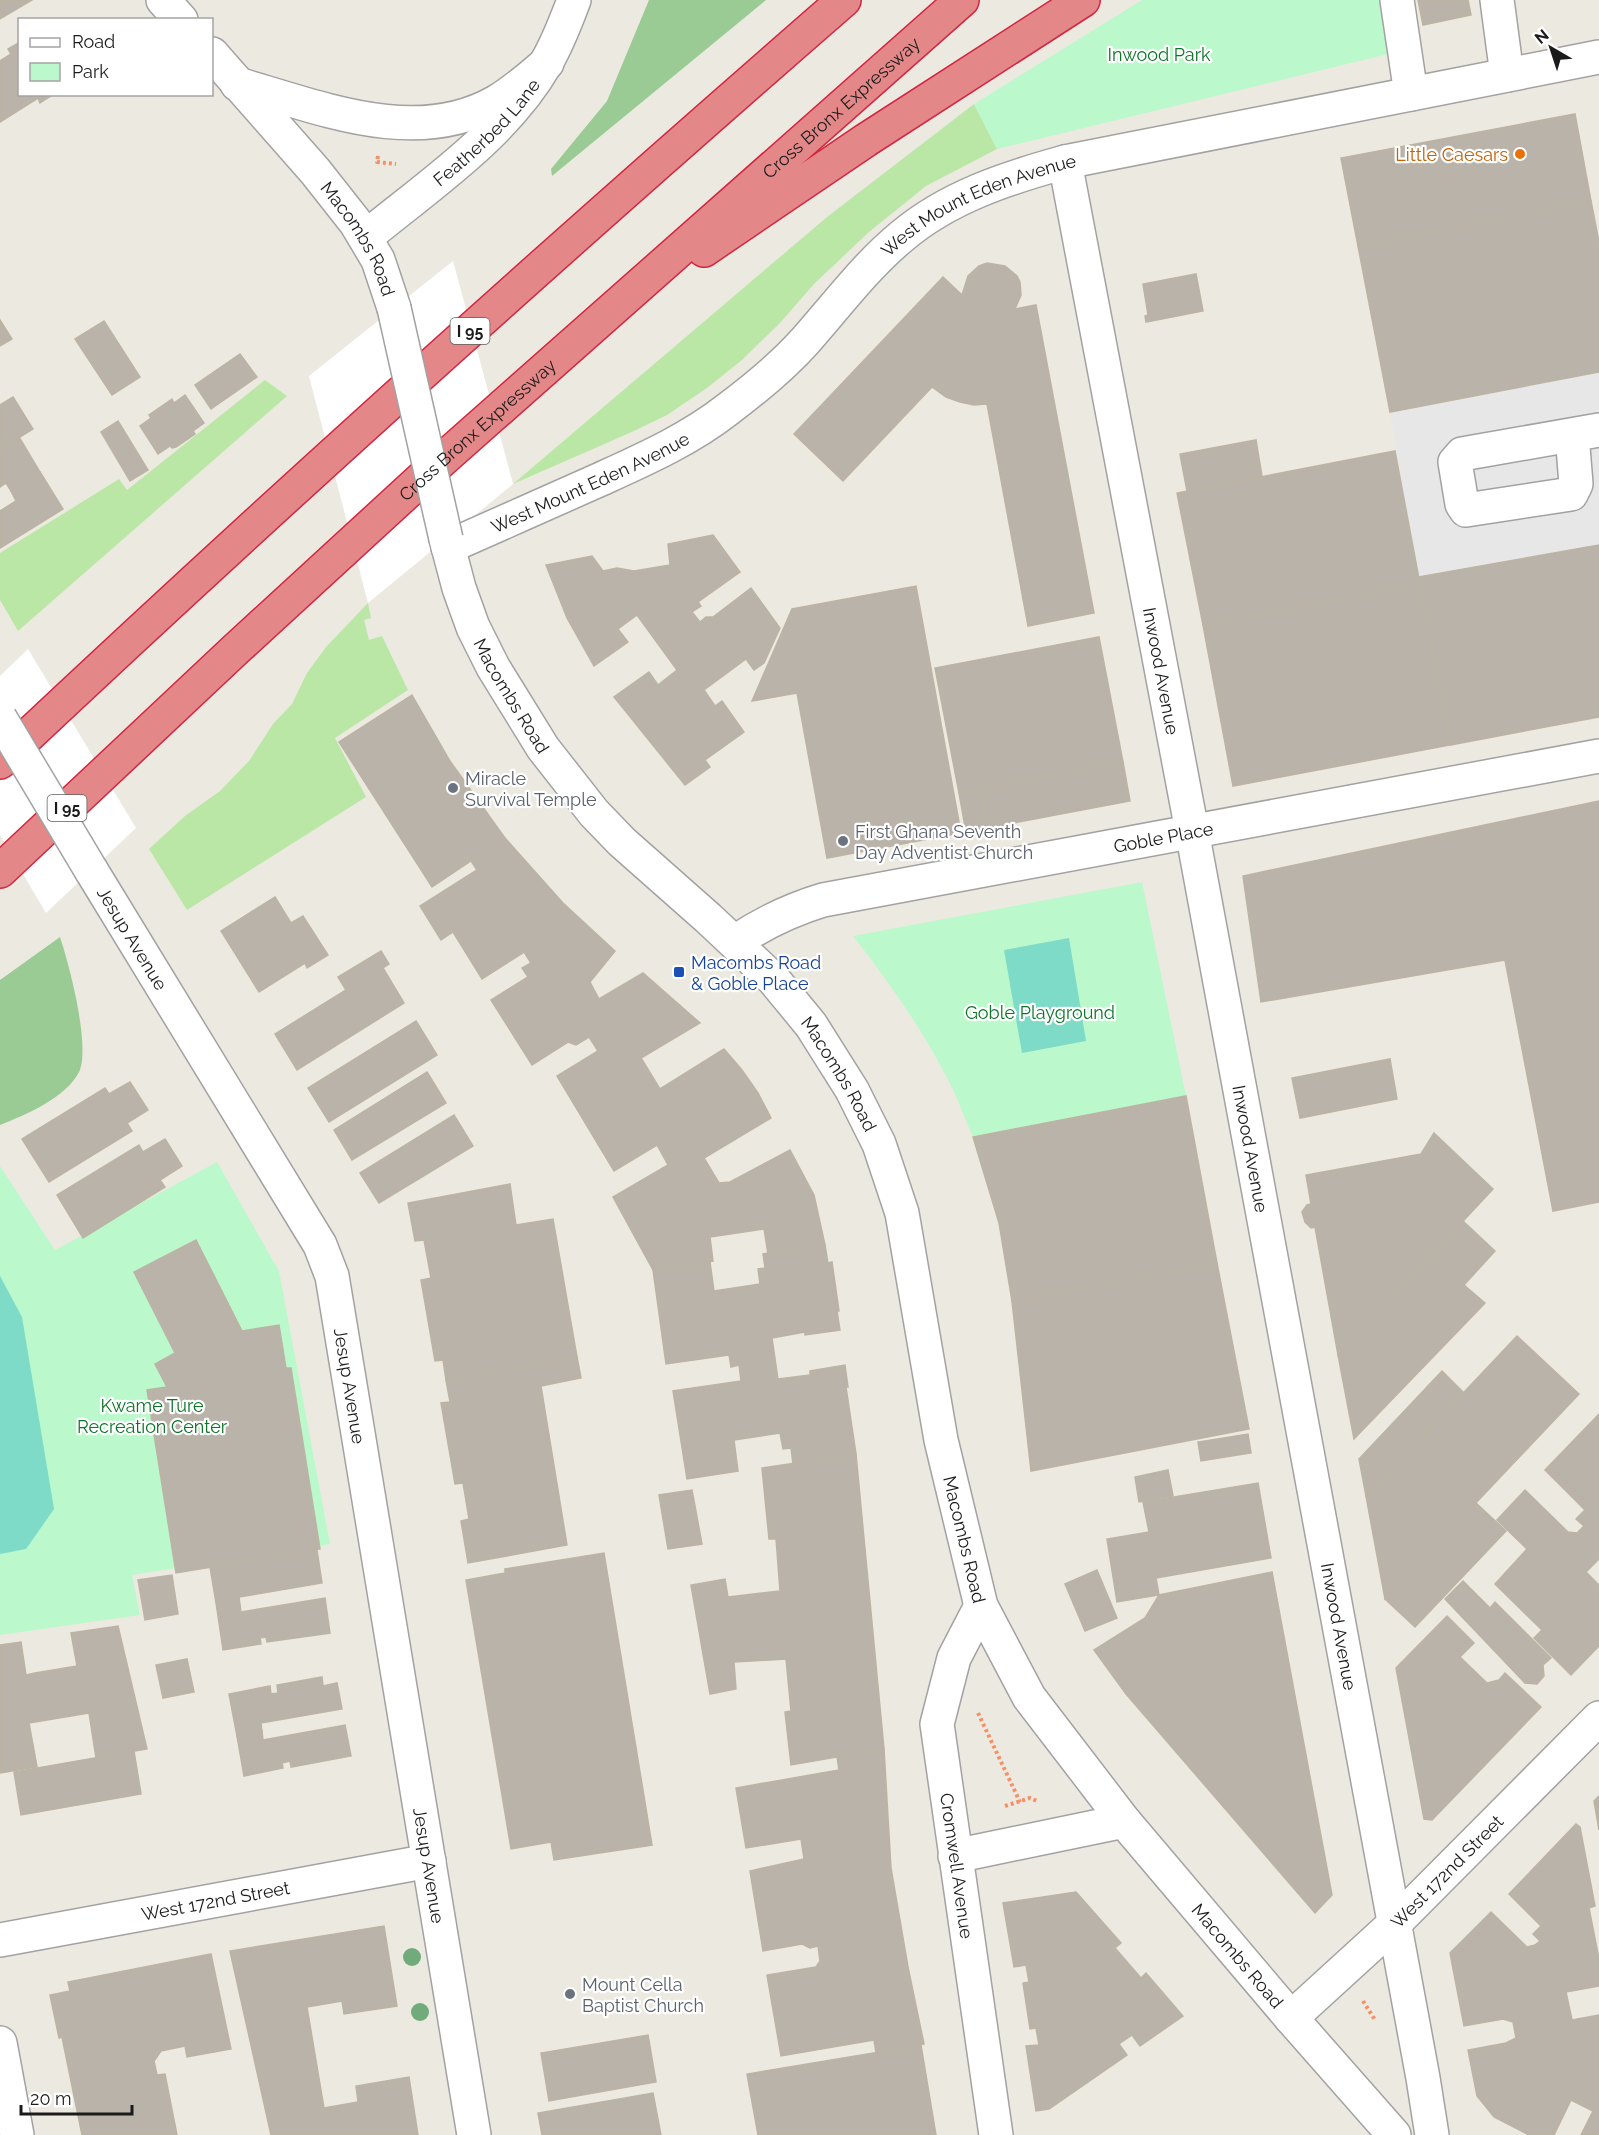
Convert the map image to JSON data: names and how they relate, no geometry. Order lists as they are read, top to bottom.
{
  "streets": {
    "highway": ["Cross Bronx Expressway", "I 95"],
    "street": [
      "Featherbed Lane",
      "West Mount Eden Avenue",
      "Macombs Road",
      "Inwood Avenue",
      "Goble Place",
      "Jesup Avenue",
      "Cromwell Avenue",
      "West 172nd Street"
    ]
  },
  "crossings": [
    ["Featherbed Lane", "Macombs Road"],
    ["West Mount Eden Avenue", "Macombs Road"],
    ["West Mount Eden Avenue", "Inwood Avenue"],
    ["Macombs Road", "Goble Place"],
    ["Macombs Road", "Cromwell Avenue"],
    ["Macombs Road", "West 172nd Street"],
    ["Inwood Avenue", "Goble Place"],
    ["Inwood Avenue", "West 172nd Street"],
    ["Jesup Avenue", "West 172nd Street"]
  ],
  "parks": ["Inwood Park", "Goble Playground", "Kwame Ture Recreation Center"],
  "places": {
    "other": [
      "Little Caesars",
      "Miracle Survival Temple",
      "First Ghana Seventh Day Adventist Church",
      "Mount Cella Baptist Church"
    ],
    "transit": ["Macombs Road & Goble Place"]
  },
  "legend": ["Road", "Park"],
  "scale_bar": "20 m",
  "north": "top left"
}
